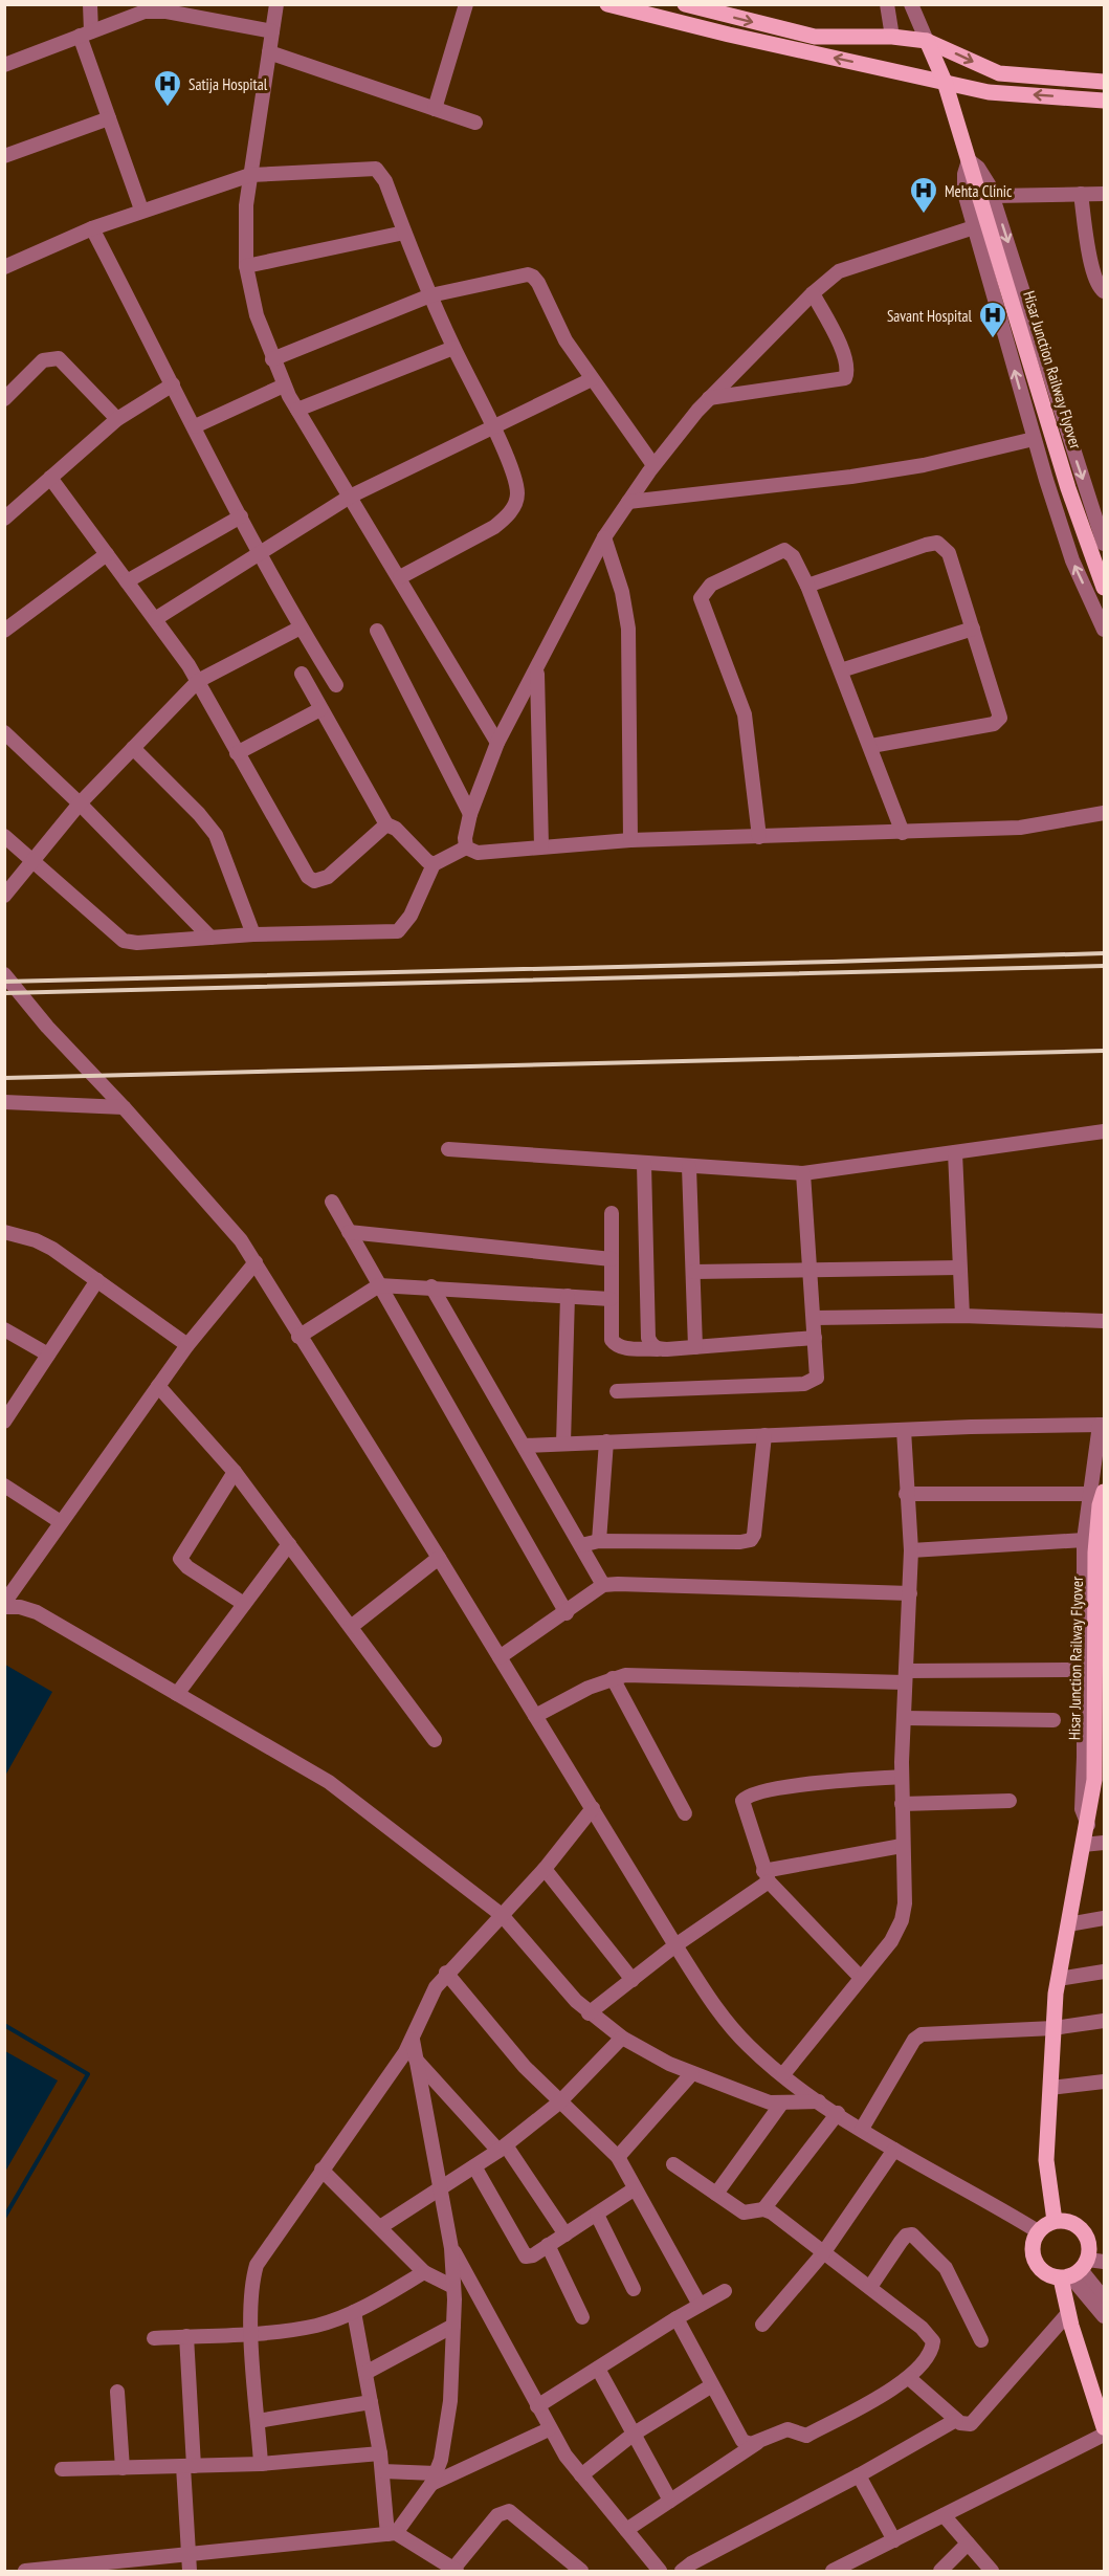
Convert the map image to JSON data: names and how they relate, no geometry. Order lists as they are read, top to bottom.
{
  "streets": {
    "main road": ["Hisar Junction Railway Flyover"]
  },
  "places": {
    "hospital": ["Satija Hospital", "Mehta Clinic", "Savant Hospital"]
  }
}
